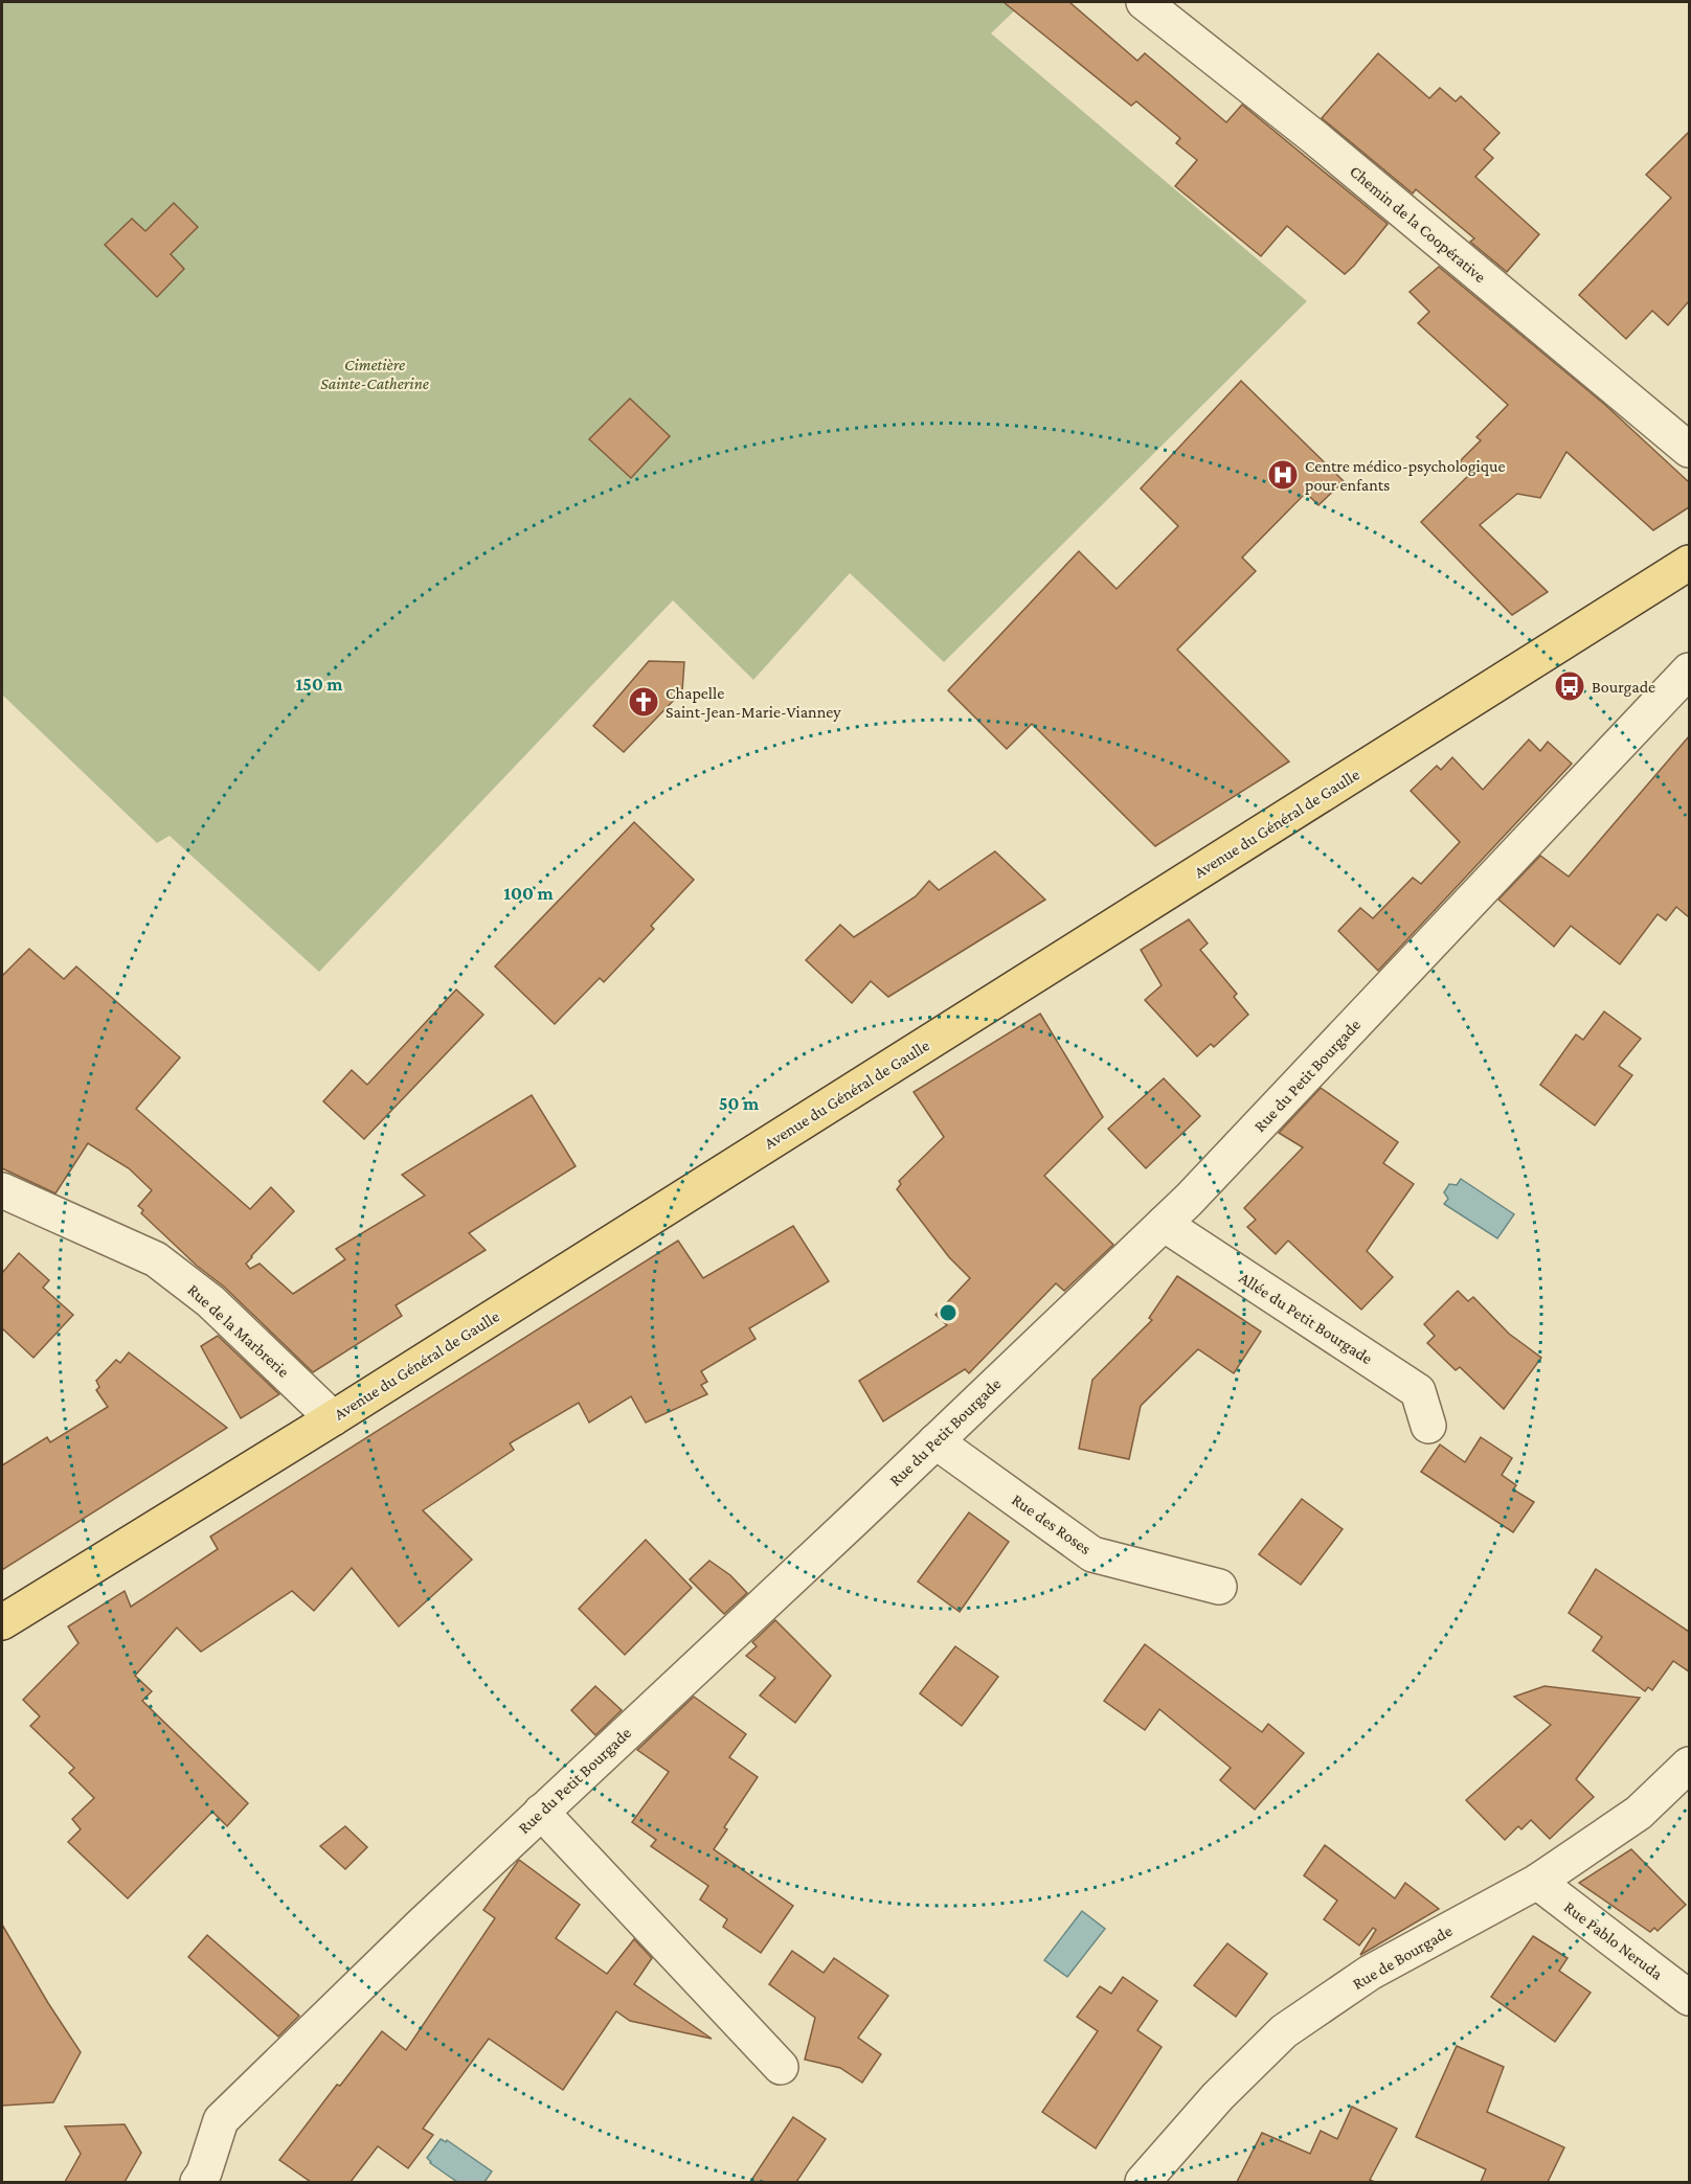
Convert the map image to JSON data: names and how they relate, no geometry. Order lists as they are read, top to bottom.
{
  "streets": {
    "main road": ["Avenue du Général de Gaulle"],
    "street": [
      "Chemin de la Coopérative",
      "Rue du Petit Bourgade",
      "Allée du Petit Bourgade",
      "Rue de la Marbrerie",
      "Rue des Roses",
      "Rue Pablo Neruda",
      "Rue de Bourgade"
    ]
  },
  "crossings": [
    ["Avenue du Général de Gaulle", "Rue de la Marbrerie"],
    ["Rue du Petit Bourgade", "Allée du Petit Bourgade"],
    ["Rue du Petit Bourgade", "Rue des Roses"],
    ["Rue Pablo Neruda", "Rue de Bourgade"]
  ],
  "parks": ["Cimetière Sainte-Catherine"],
  "places": {
    "hospital": ["Centre médico-psychologique pour enfants"],
    "bus stop": ["Bourgade"],
    "church": ["Chapelle Saint-Jean-Marie-Vianney"]
  },
  "rings": ["150 m", "100 m", "50 m"]
}
